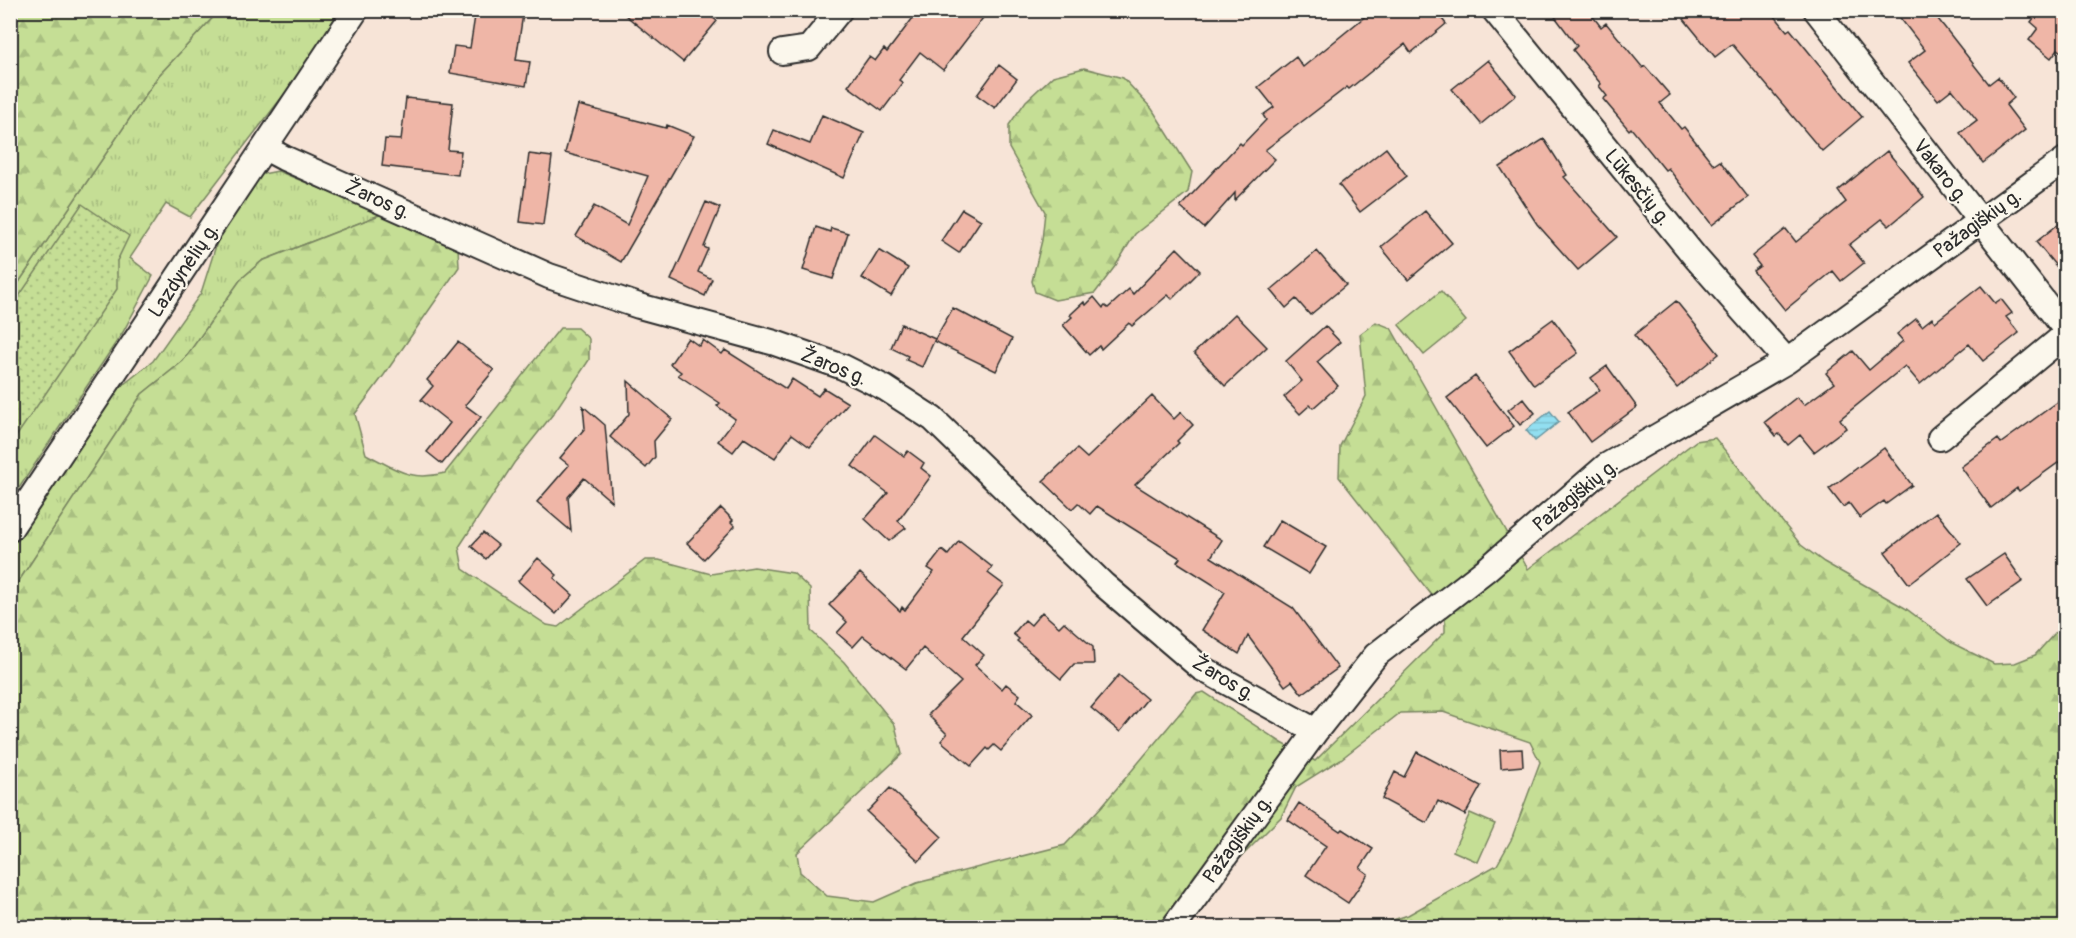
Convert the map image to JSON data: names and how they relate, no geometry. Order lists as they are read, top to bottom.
{
  "streets": {
    "street": [
      "Vakaro g.",
      "Lūkesčių g.",
      "Žaros g.",
      "Pažagiškių g.",
      "Lazdynėlių g."
    ]
  },
  "crossings": [
    ["Vakaro g.", "Pažagiškių g."],
    ["Lūkesčių g.", "Pažagiškių g."],
    ["Žaros g.", "Pažagiškių g."],
    ["Žaros g.", "Lazdynėlių g."]
  ]
}
